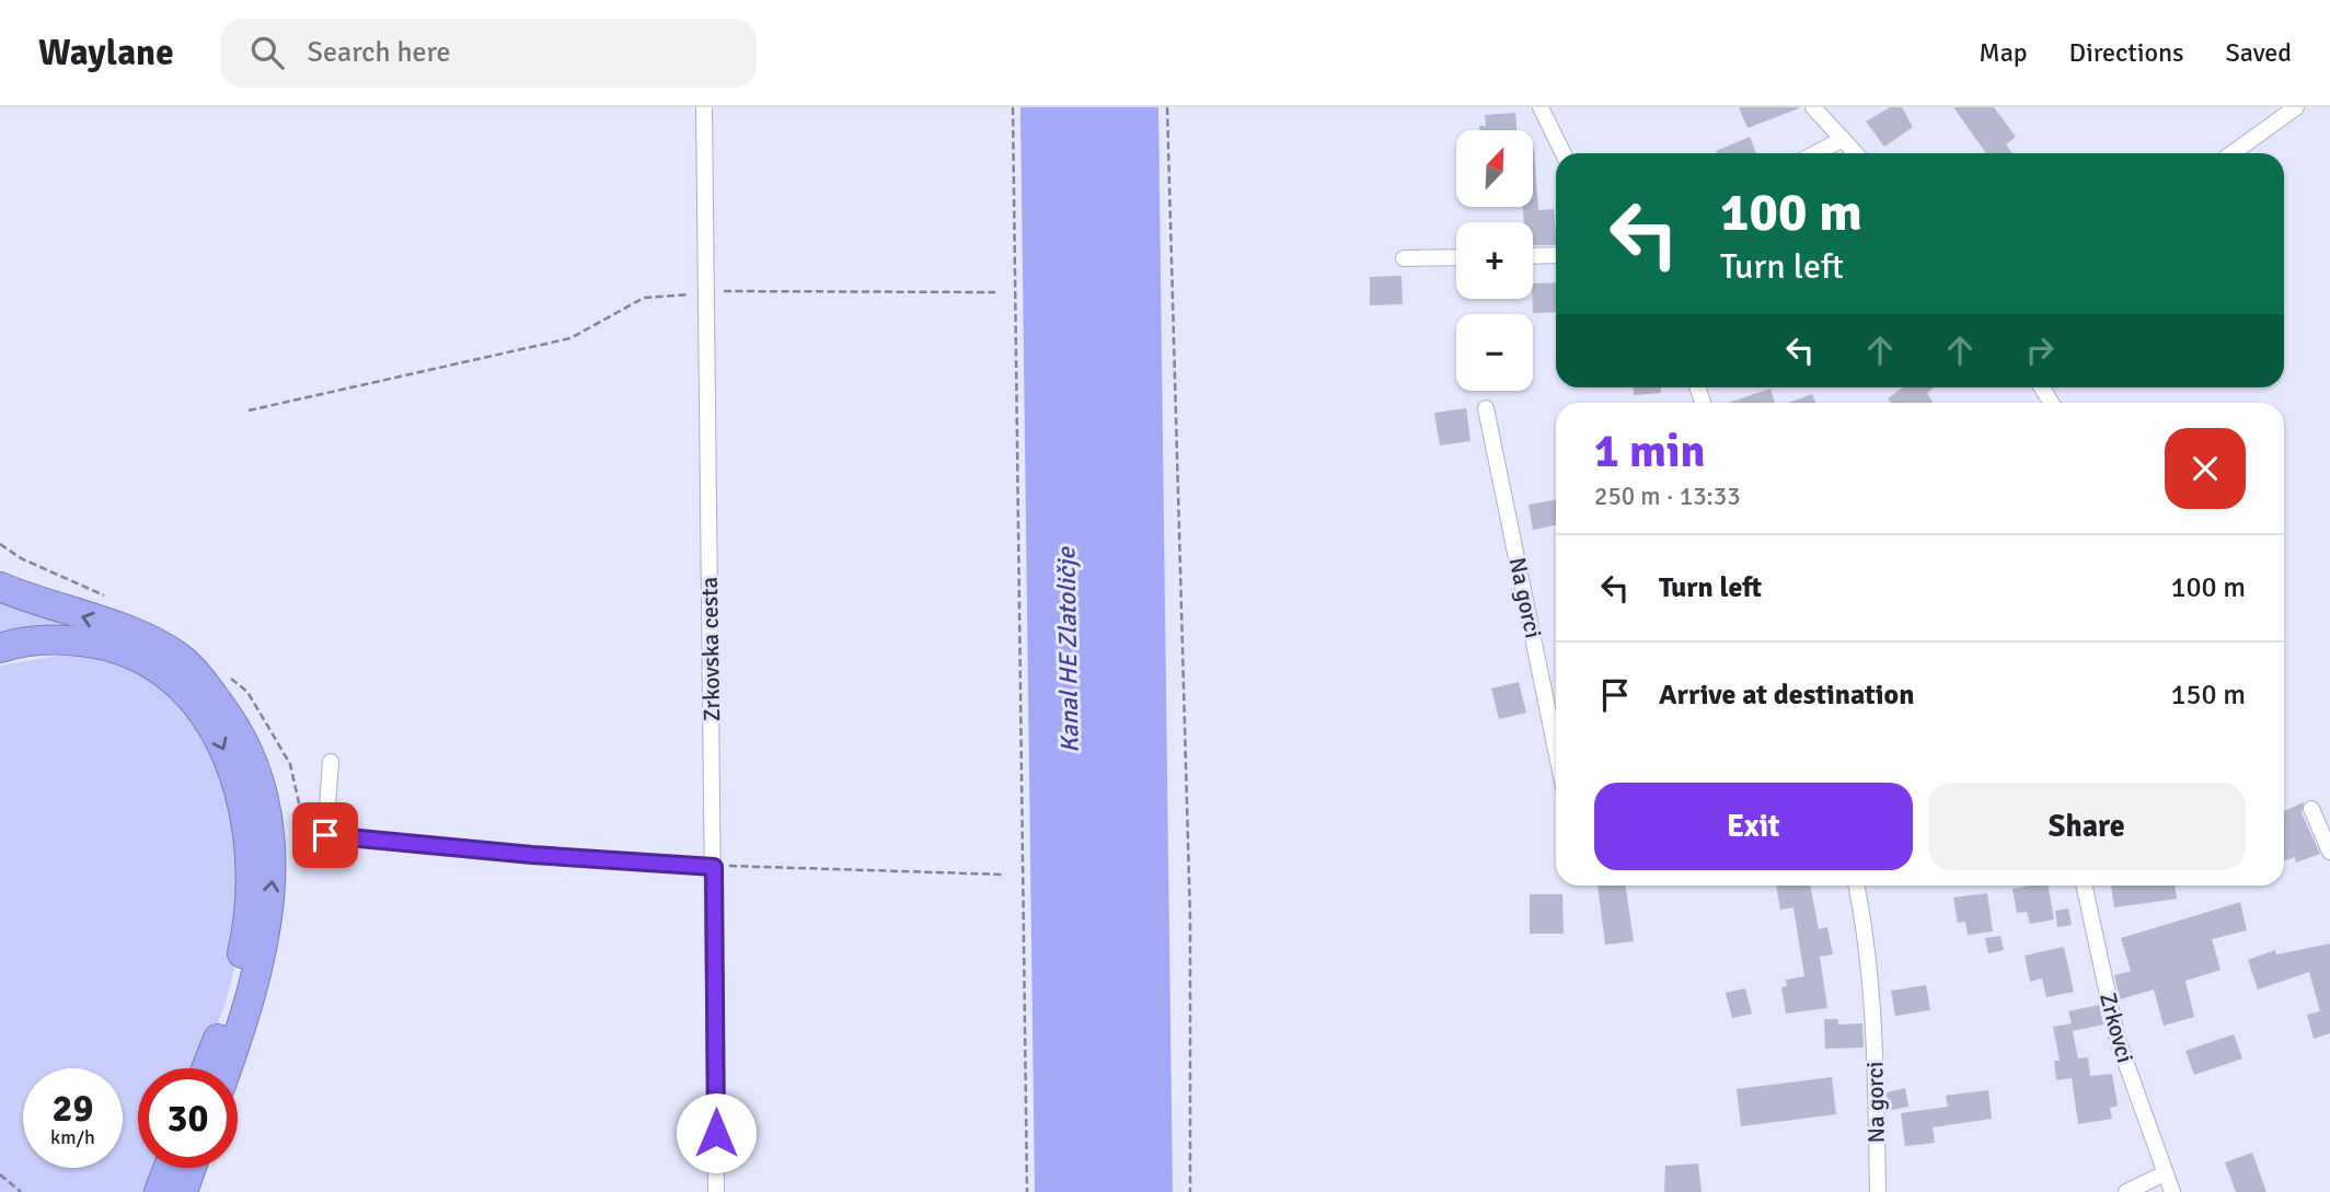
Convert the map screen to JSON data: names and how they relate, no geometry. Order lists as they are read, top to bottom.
{
  "streets": {
    "street": ["Na gorci", "Zrkovska cesta", "Zrkovci"]
  },
  "water": ["Kanal HE Zlatoličje"],
  "north": "top right",
  "page": {
    "header": "Waylane",
    "search": "Search here",
    "nav": ["Map", "Directions", "Saved"],
    "map_buttons": ["+", "−"],
    "turn": ["100 m", "Turn left"],
    "heading": ["1 min", "250 m · 13:33"],
    "list": [
      {
        "name": "Turn left",
        "value": "100 m"
      },
      {
        "name": "Arrive at destination",
        "value": "150 m"
      }
    ],
    "buttons": ["Exit", "Share"],
    "speed": "29 km/h",
    "limit": "30"
  }
}
